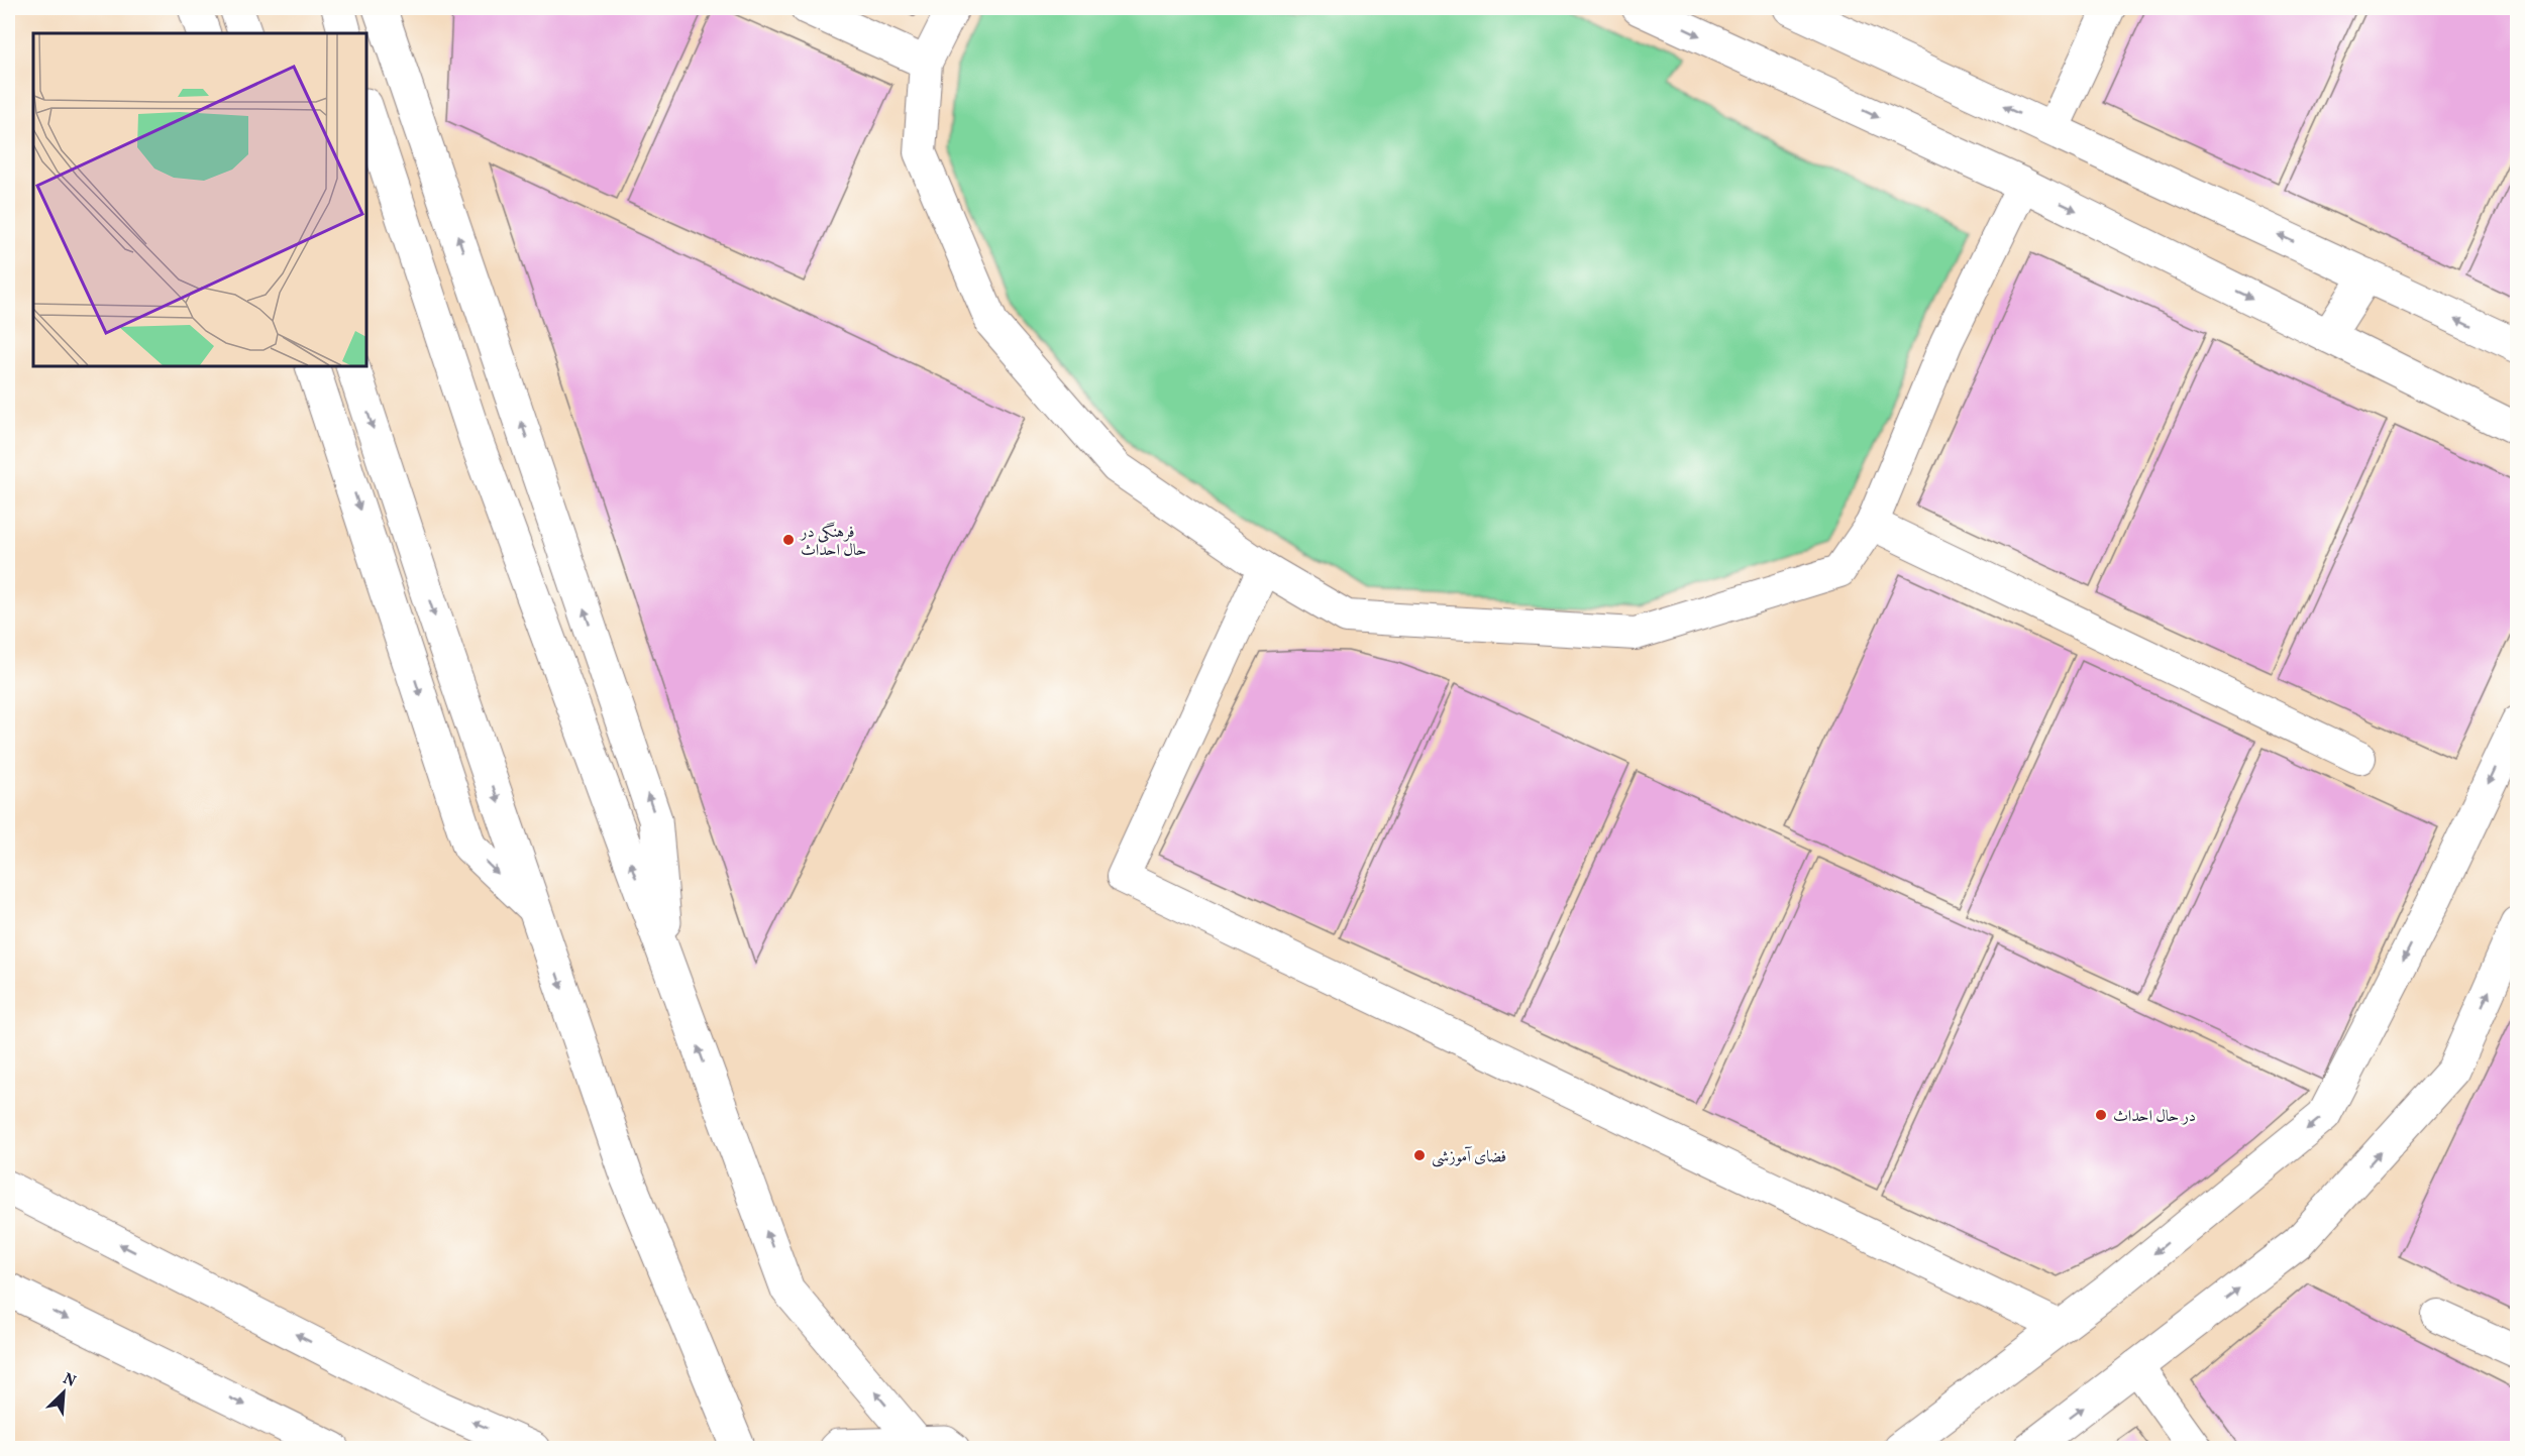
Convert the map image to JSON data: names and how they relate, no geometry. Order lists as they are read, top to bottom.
{
  "places": ["فرهنگی در حال احداث", "در حال احداث", "فضای آموزشی"],
  "north": "top right"
}
